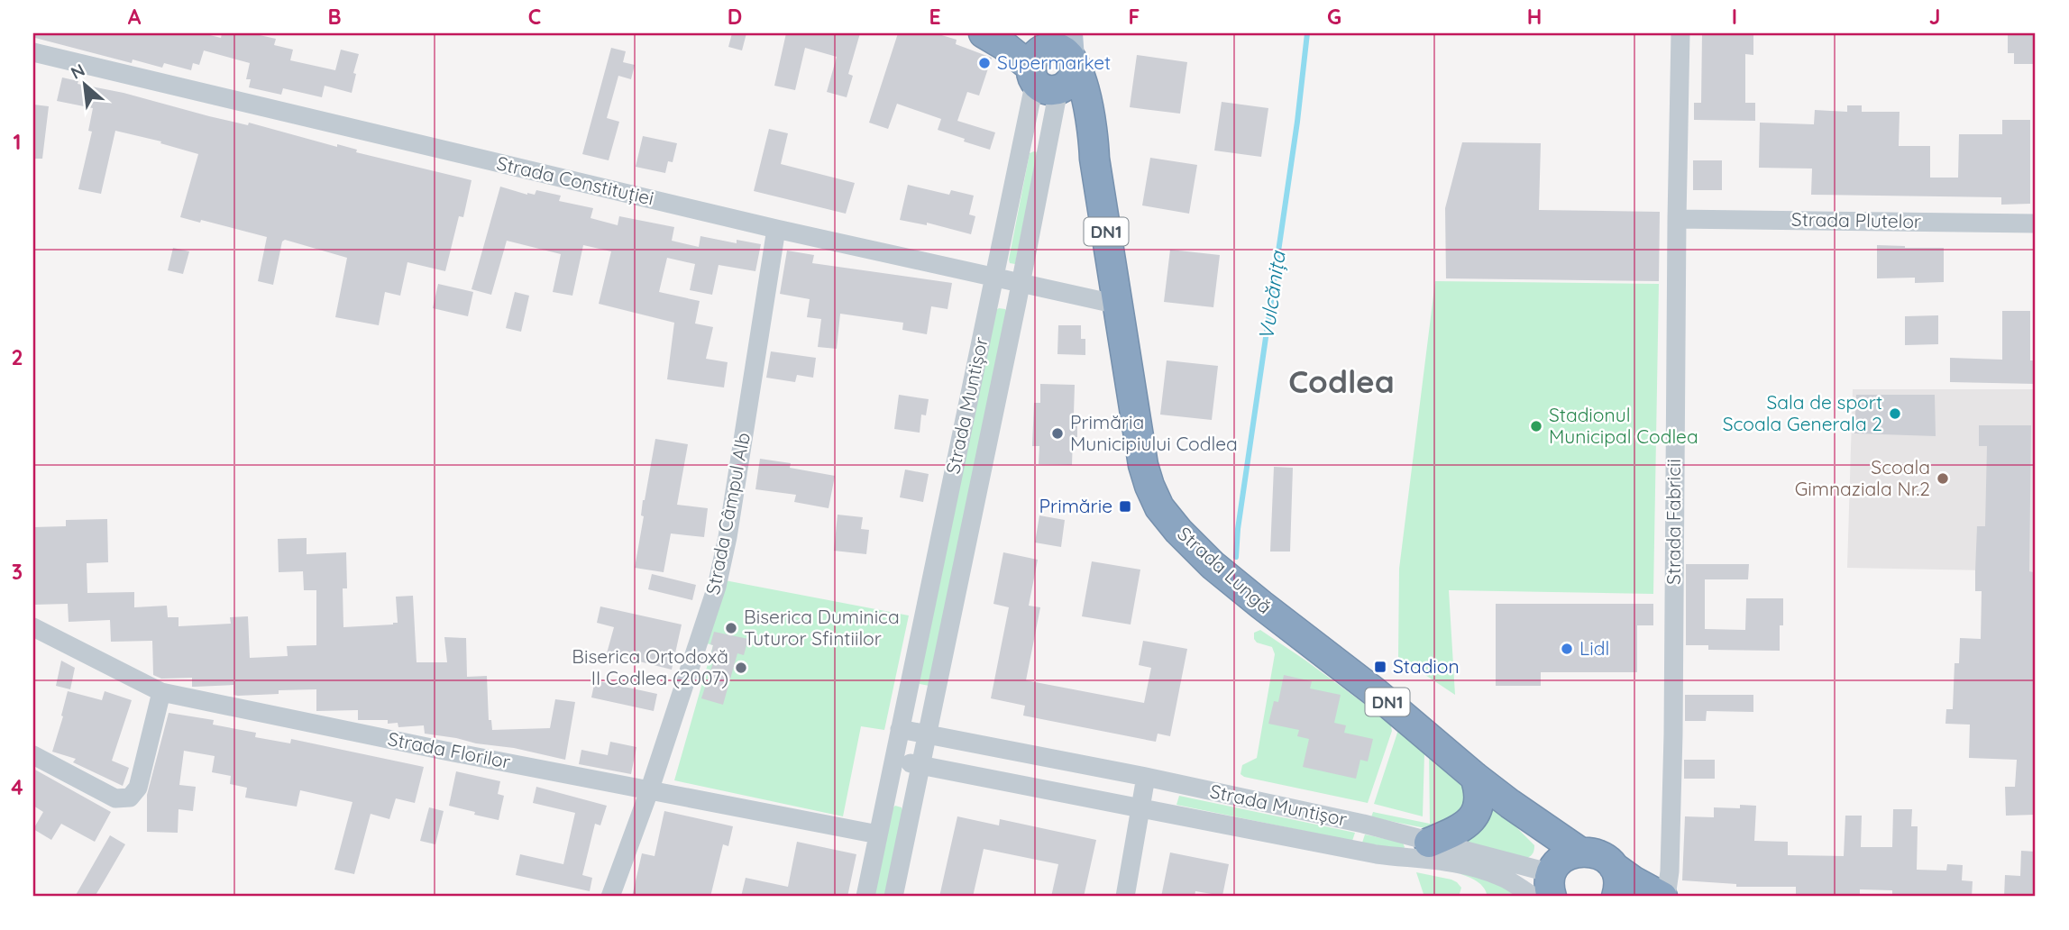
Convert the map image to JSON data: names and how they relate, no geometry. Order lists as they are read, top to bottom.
{
  "streets": {
    "highway": ["DN1", "Strada Lungă"],
    "street": [
      "Strada Constituției",
      "Strada Plutelor",
      "Strada Muntișor",
      "Strada Câmpul Alb",
      "Strada Fabricii",
      "Strada Florilor"
    ]
  },
  "crossings": [
    ["Strada Constituției", "Strada Muntișor"],
    ["Strada Constituției", "Strada Câmpul Alb"],
    ["Strada Constituției", "Strada Lungă"],
    ["Strada Plutelor", "Strada Fabricii"],
    ["DN1", "Strada Muntișor"],
    ["DN1", "Strada Fabricii"],
    ["DN1", "Strada Lungă"],
    ["Strada Muntișor", "Strada Lungă"],
    ["Strada Muntișor", "Strada Florilor"],
    ["Strada Câmpul Alb", "Strada Florilor"]
  ],
  "districts": ["Codlea"],
  "water": ["Vulcănița"],
  "places": {
    "other": [
      "Supermarket",
      "Sala de sport Scoala Generala 2",
      "Stadionul Municipal Codlea",
      "Primăria Municipiului Codlea",
      "Scoala Gimnaziala Nr.2",
      "Biserica Duminica Tuturor Sfintiilor",
      "Lidl",
      "Biserica Ortodoxă II Codlea (2007)"
    ],
    "transit": ["Primărie", "Stadion"]
  },
  "north": "top left",
  "grid": {
    "columns": [
      "A",
      "B",
      "C",
      "D",
      "E",
      "F",
      "G",
      "H",
      "I",
      "J"
    ],
    "rows": [
      "1",
      "2",
      "3",
      "4"
    ]
  }
}
